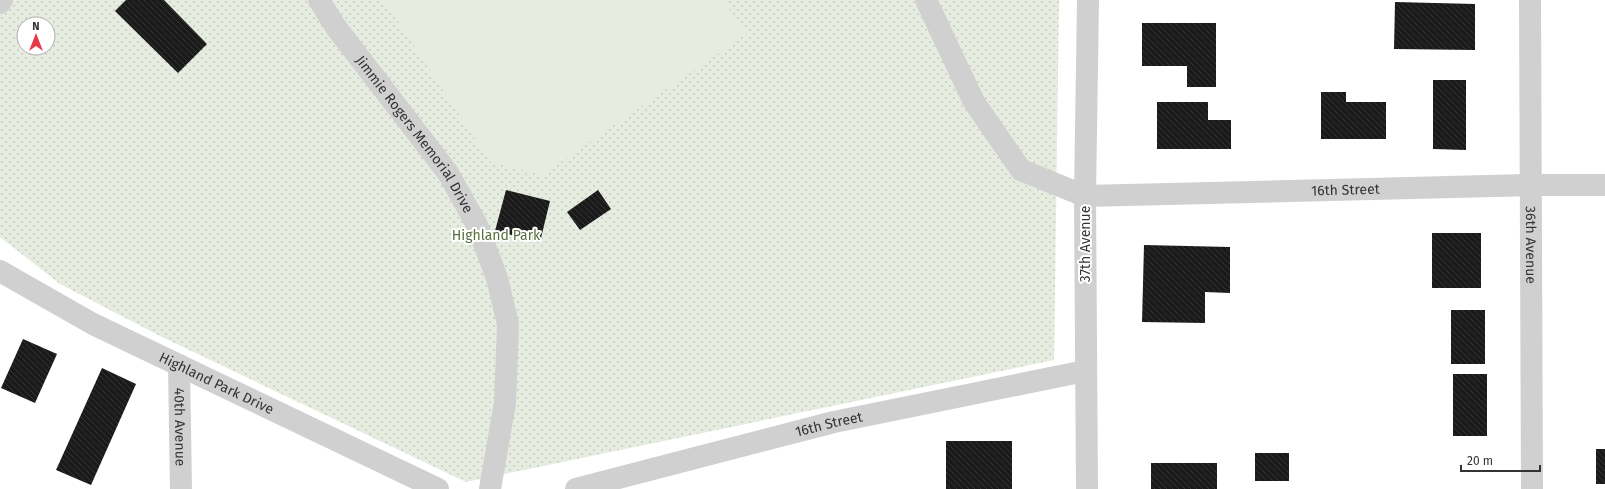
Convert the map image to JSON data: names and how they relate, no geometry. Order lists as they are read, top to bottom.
{
  "streets": {
    "street": [
      "Jimmie Rogers Memorial Drive",
      "16th Street",
      "37th Avenue",
      "36th Avenue",
      "Highland Park Drive",
      "40th Avenue"
    ]
  },
  "crossings": [
    ["16th Street", "37th Avenue"],
    ["16th Street", "36th Avenue"],
    ["Highland Park Drive", "40th Avenue"]
  ],
  "parks": ["Highland Park"],
  "scale_bar": "20 m",
  "north": "top"
}
